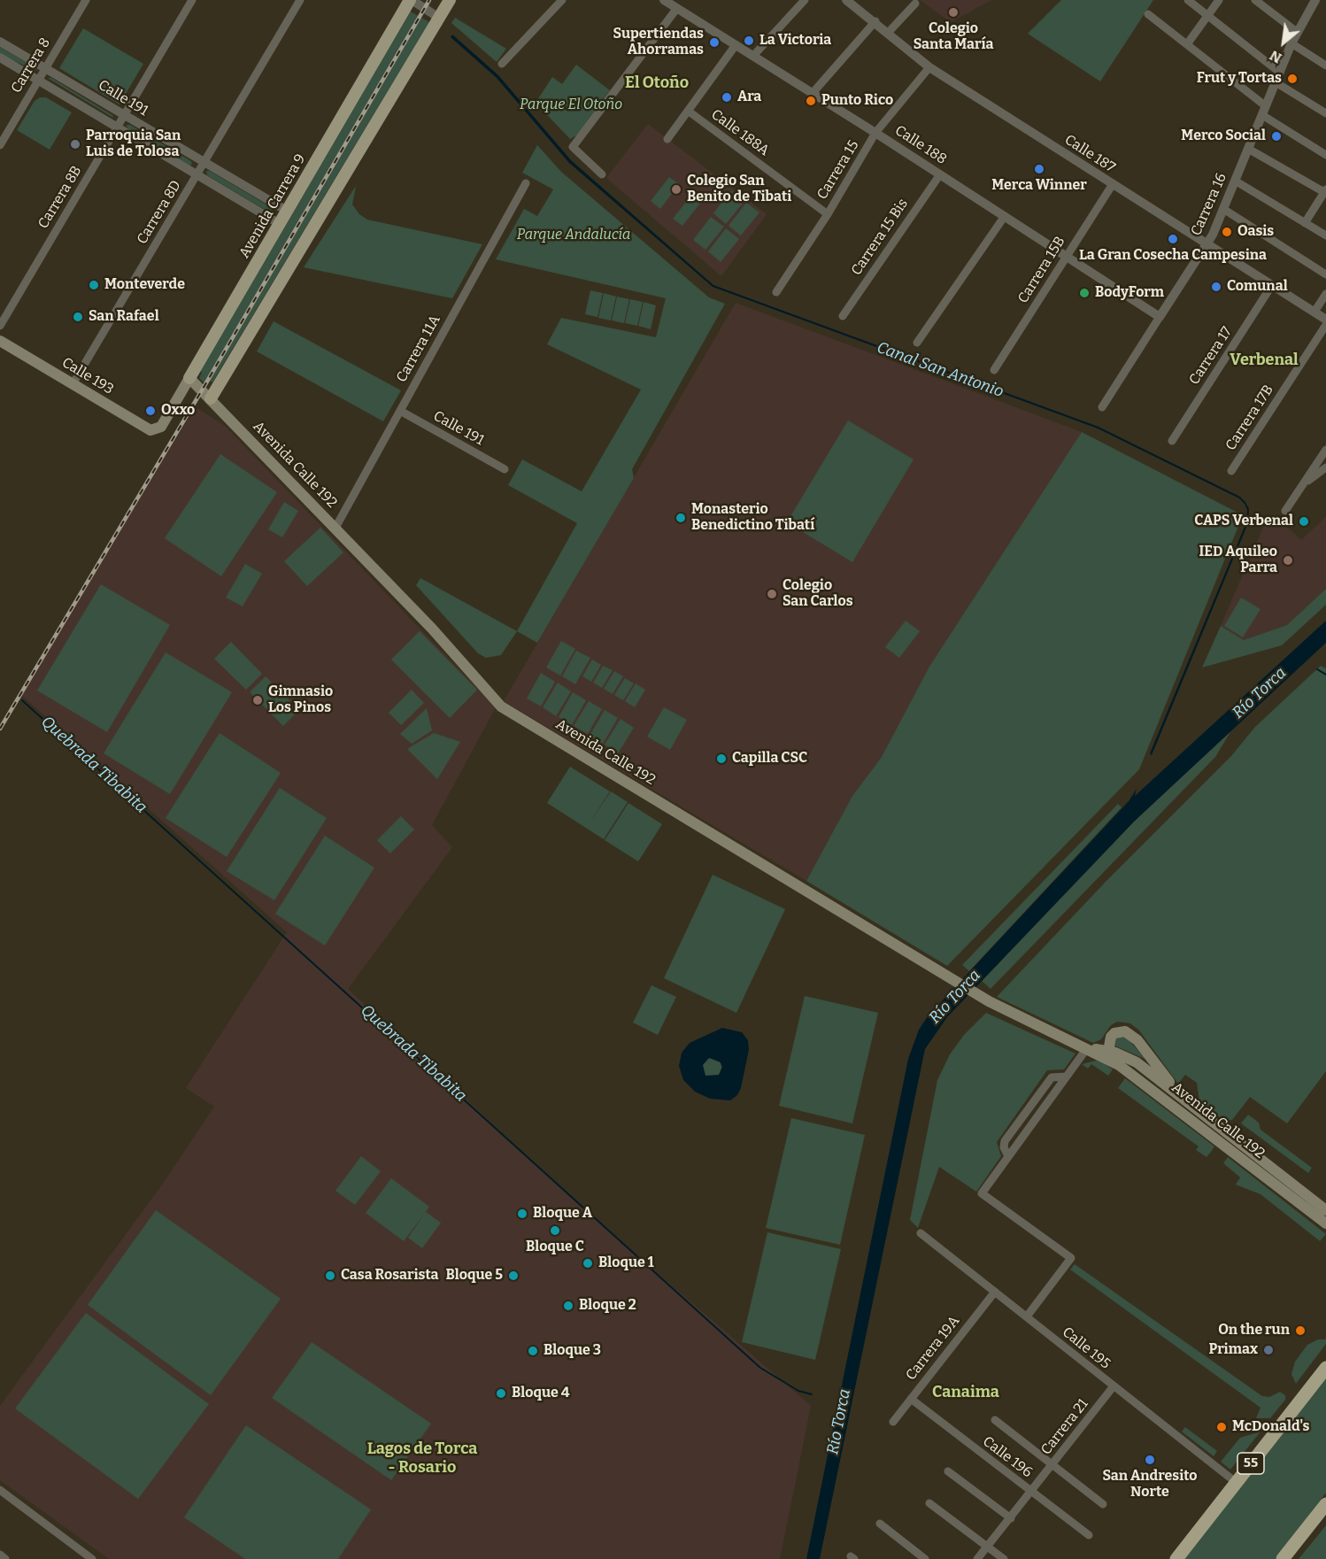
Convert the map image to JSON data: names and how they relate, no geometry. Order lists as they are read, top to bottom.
{
  "streets": {
    "highway": ["55"],
    "main road": ["Avenida Carrera 9", "Calle 193", "Avenida Calle 192"],
    "street": [
      "Carrera 8",
      "Calle 191",
      "Calle 188A",
      "Calle 188",
      "Calle 187",
      "Carrera 15",
      "Carrera 8B",
      "Carrera 16",
      "Carrera 8D",
      "Carrera 15 Bis",
      "Carrera 15B",
      "Carrera 11A",
      "Carrera 17",
      "Carrera 17B",
      "Carrera 19A",
      "Calle 195",
      "Carrera 21",
      "Calle 196"
    ]
  },
  "crossings": [
    ["Carrera 8", "Calle 191"],
    ["Calle 191", "Carrera 8B"],
    ["Calle 191", "Avenida Carrera 9"],
    ["Calle 191", "Carrera 8D"],
    ["Calle 191", "Carrera 11A"],
    ["Calle 188A", "Carrera 15"],
    ["Calle 188", "Carrera 15"],
    ["Calle 188", "Carrera 16"],
    ["Calle 188", "Carrera 15 Bis"],
    ["Calle 188", "Carrera 15B"],
    ["Calle 187", "Carrera 15"],
    ["Calle 187", "Carrera 16"],
    ["Calle 187", "Carrera 15B"],
    ["Calle 187", "Carrera 17"],
    ["Avenida Carrera 9", "Calle 193"],
    ["Avenida Carrera 9", "Avenida Calle 192"],
    ["Carrera 8D", "Calle 193"],
    ["Carrera 11A", "Avenida Calle 192"],
    ["Carrera 19A", "Calle 195"],
    ["Carrera 19A", "Calle 196"],
    ["Calle 195", "Carrera 21"],
    ["Calle 195", "55"],
    ["Carrera 21", "Calle 196"]
  ],
  "districts": [
    "El Otoño",
    "Verbenal",
    "Canaima",
    "Lagos de Torca - Rosario"
  ],
  "water": ["Canal San Antonio", "Río Torca", "Quebrada Tibabita"],
  "parks": ["Parque El Otoño", "Parque Andalucía"],
  "places": [
    "Colegio Santa María",
    "La Victoria",
    "Supertiendas Ahorramas",
    "Frut y Tortas",
    "Ara",
    "Punto Rico",
    "Merco Social",
    "Parroquia San Luis de Tolosa",
    "Merca Winner",
    "Colegio San Benito de Tibati",
    "Oasis",
    "La Gran Cosecha Campesina",
    "Monteverde",
    "Comunal",
    "BodyForm",
    "San Rafael",
    "Oxxo",
    "Monasterio Benedictino Tibatí",
    "CAPS Verbenal",
    "IED Aquileo Parra",
    "Colegio San Carlos",
    "Gimnasio Los Pinos",
    "Capilla CSC",
    "Bloque A",
    "Bloque C",
    "Bloque 1",
    "Casa Rosarista",
    "Bloque 5",
    "Bloque 2",
    "On the run",
    "Primax",
    "Bloque 3",
    "Bloque 4",
    "McDonald's",
    "San Andresito Norte"
  ],
  "north": "bottom left"
}
